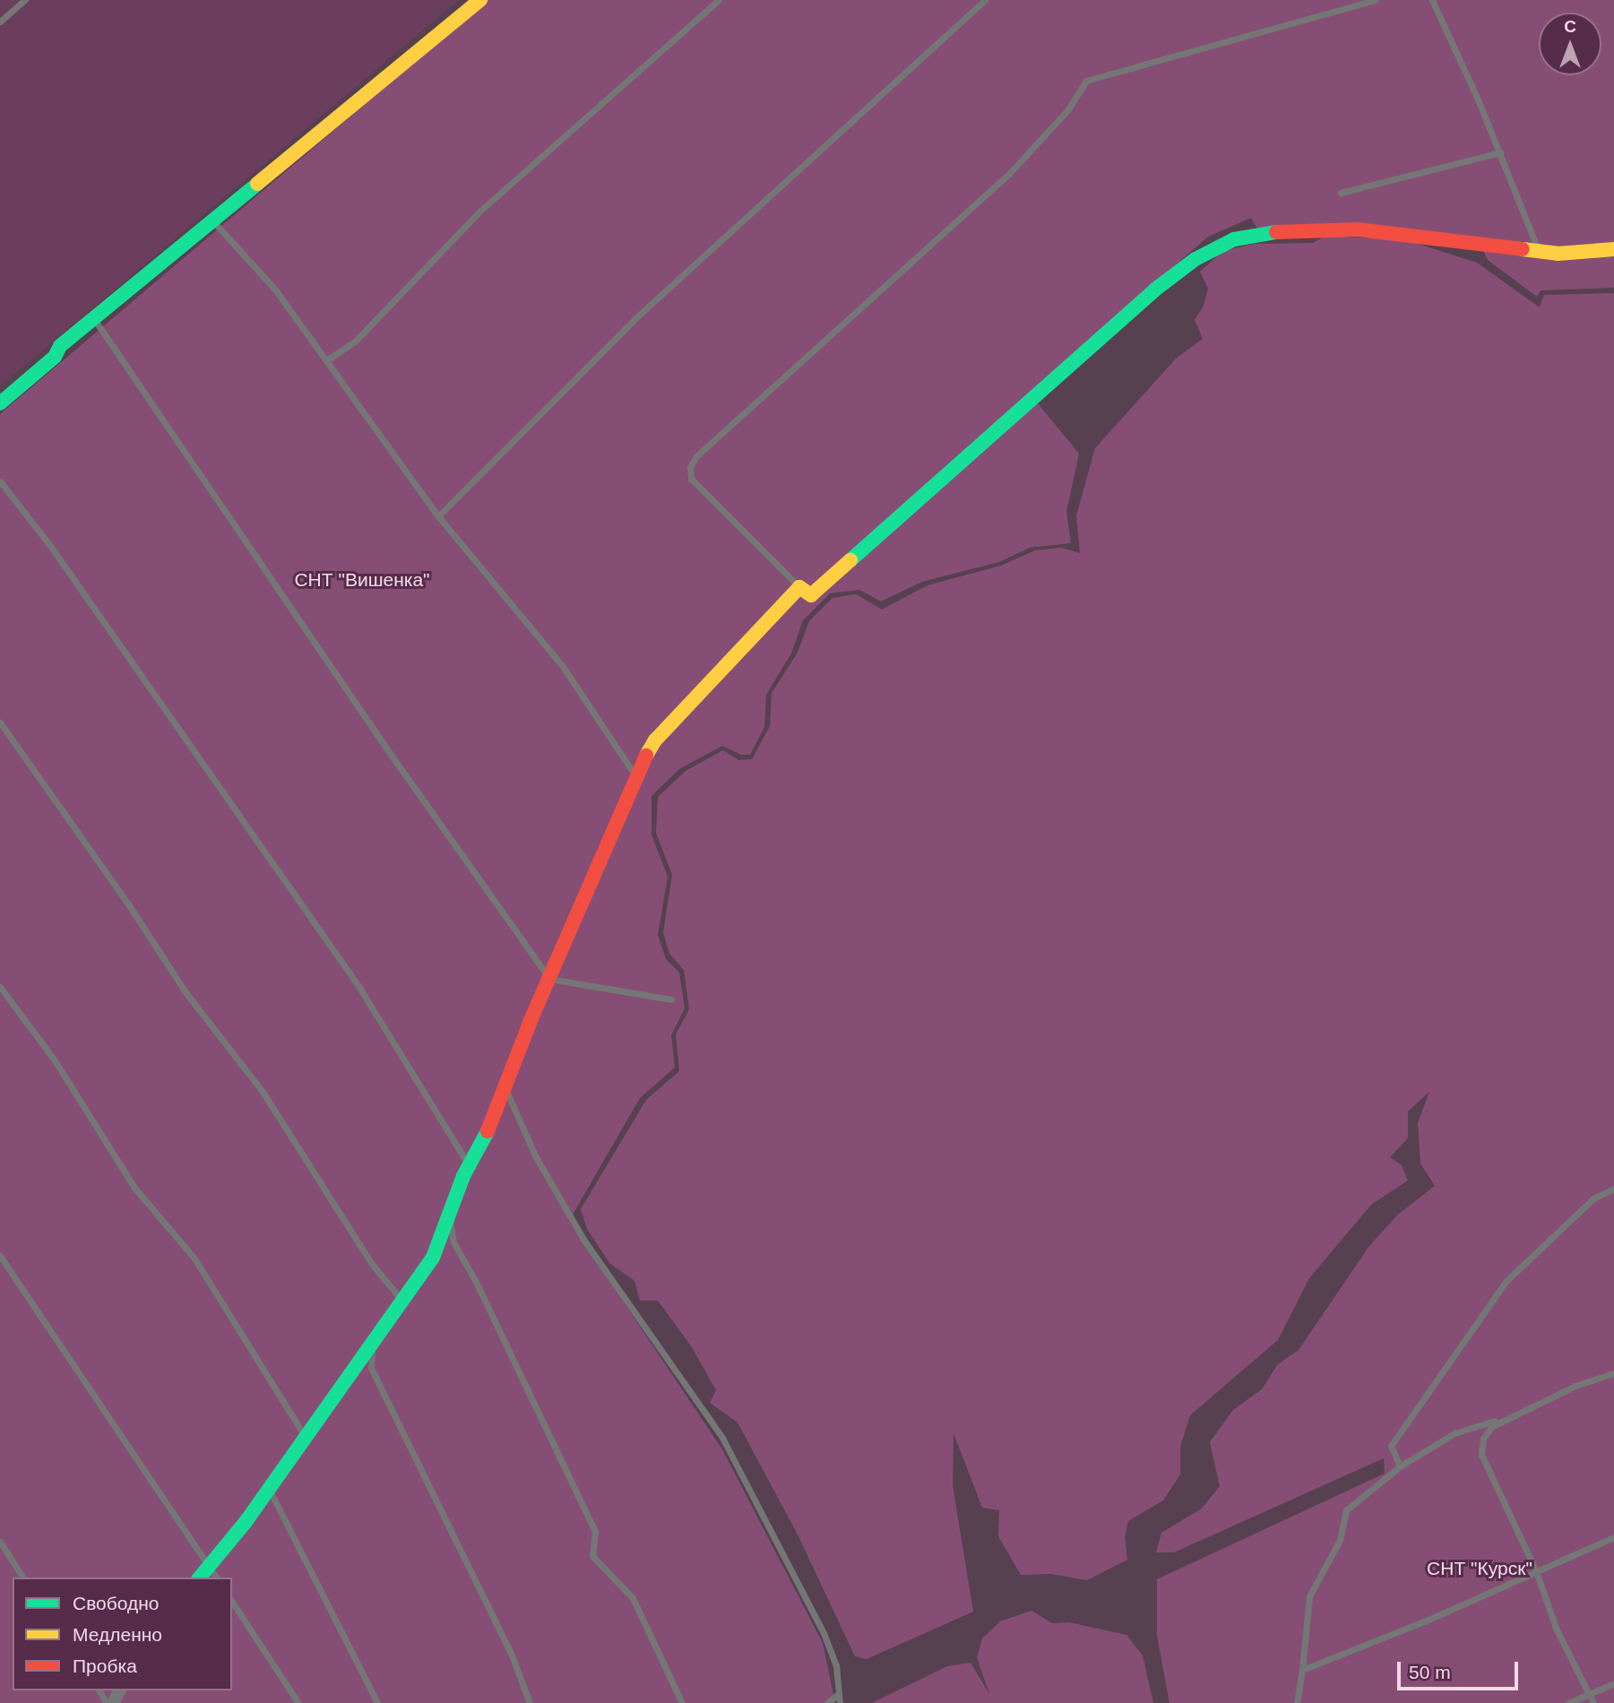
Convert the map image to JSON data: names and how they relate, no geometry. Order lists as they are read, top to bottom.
{
  "parks": ["СНТ \"Вишенка\"", "СНТ \"Курск\""],
  "legend": ["Свободно", "Медленно", "Пробка"],
  "scale_bar": "50 m",
  "north": "top"
}
